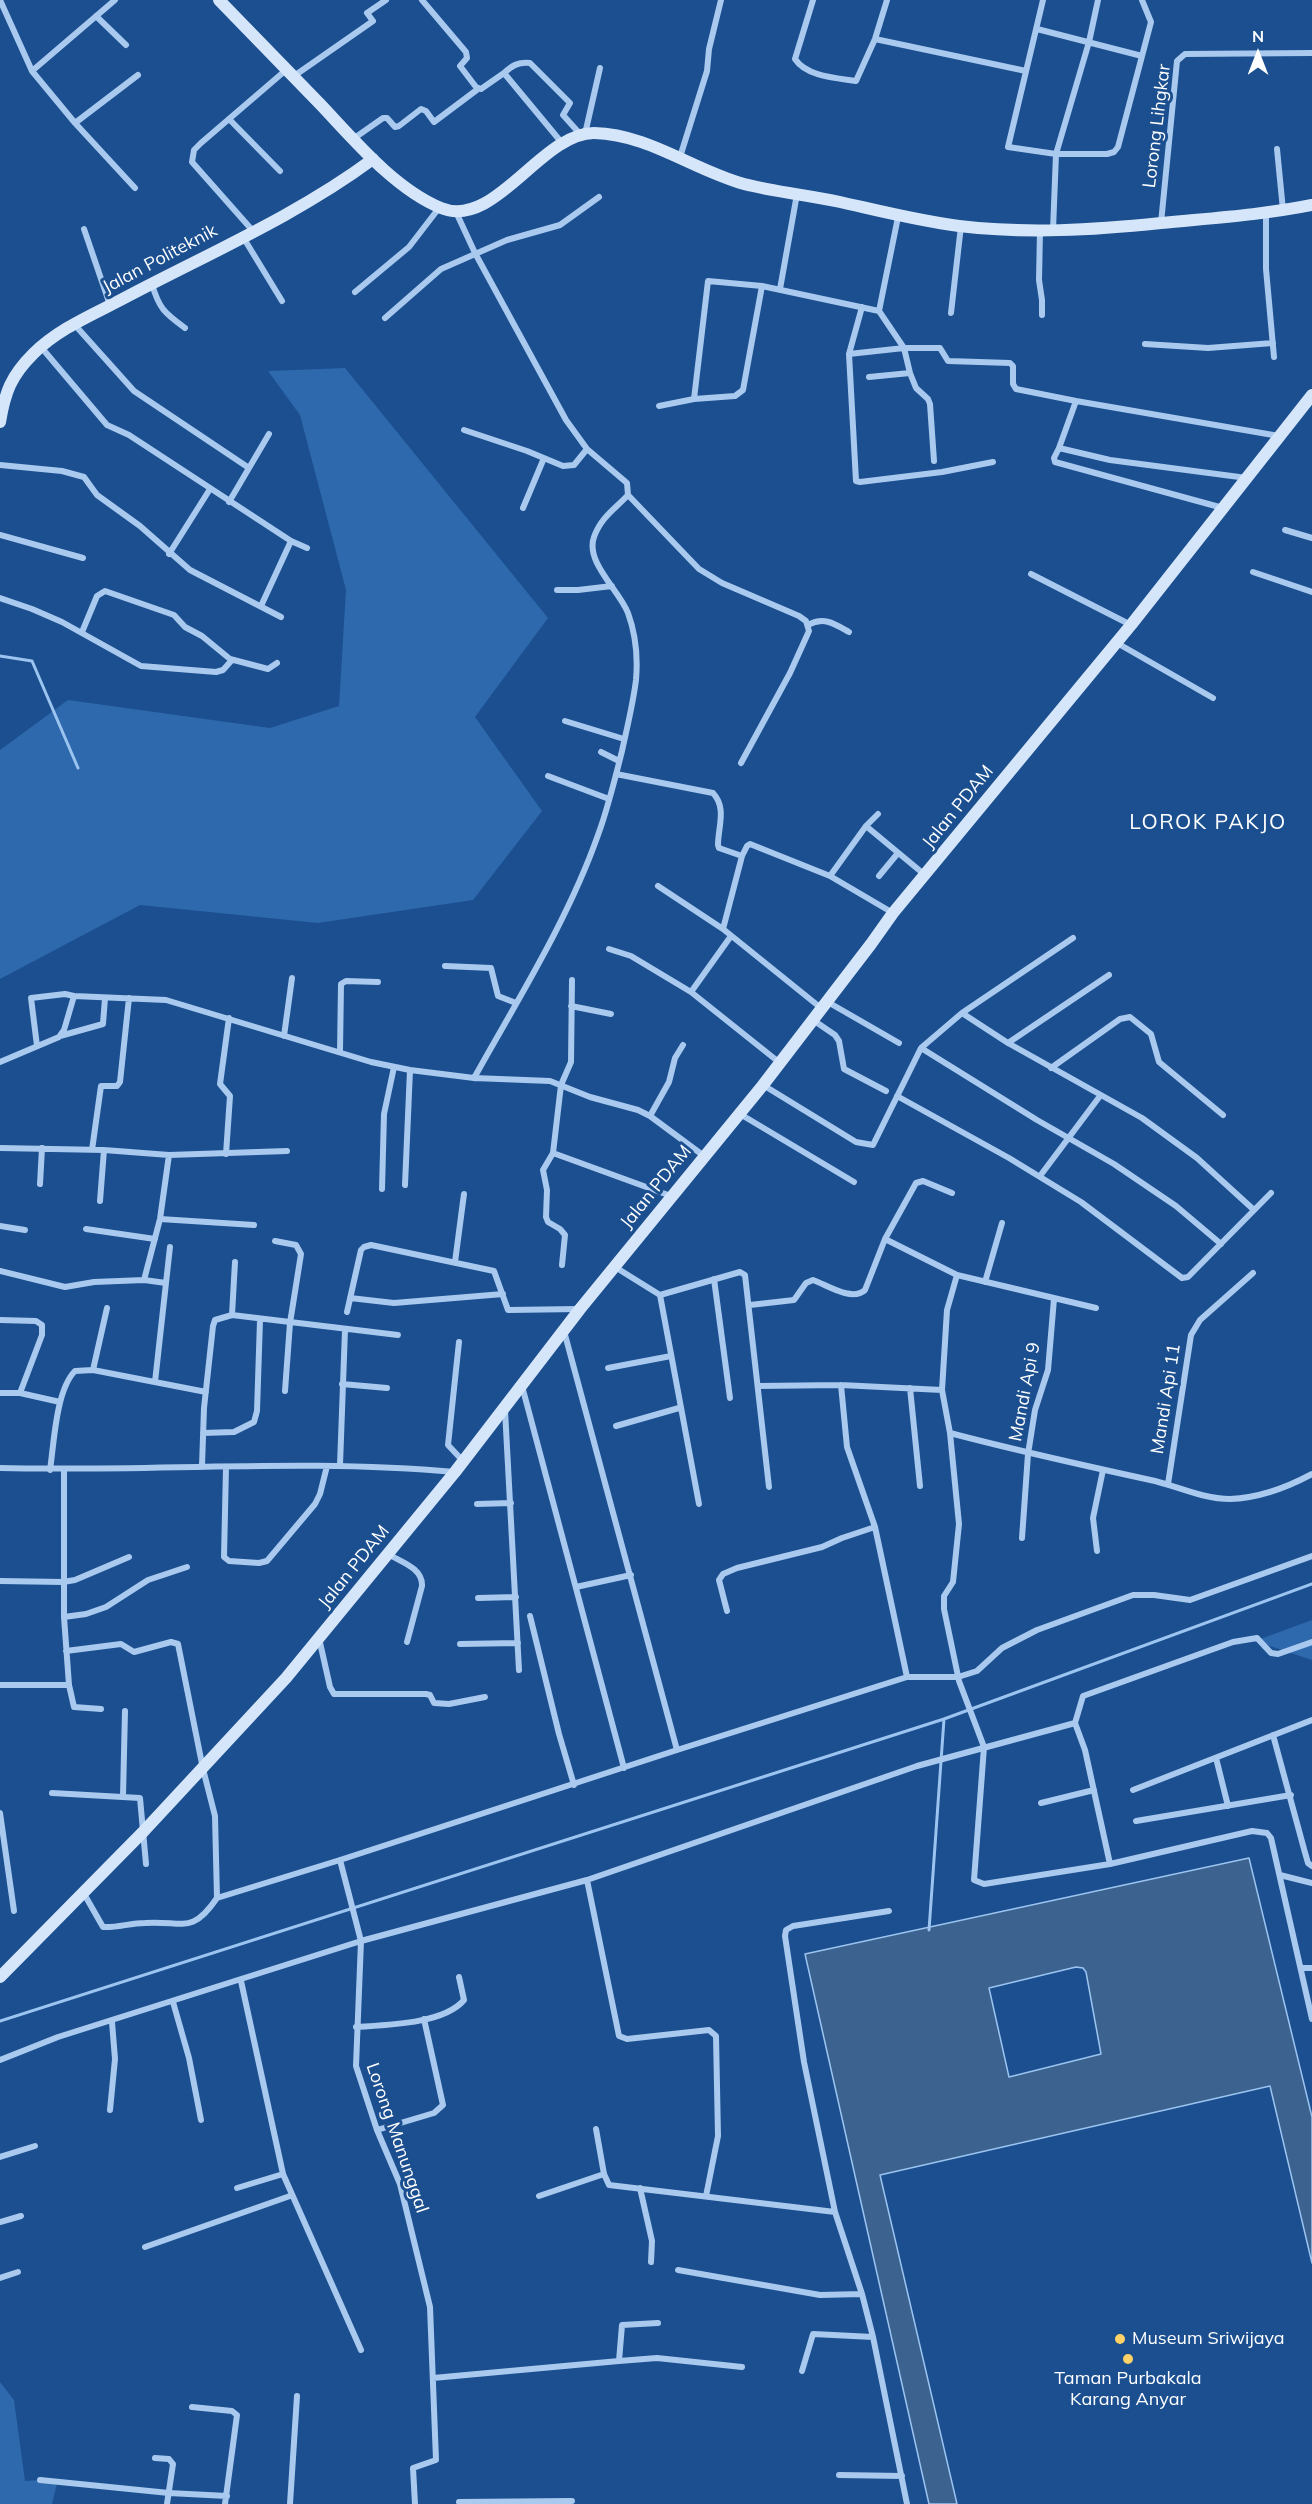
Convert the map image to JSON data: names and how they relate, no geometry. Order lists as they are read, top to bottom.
{
  "streets": {
    "street": [
      "Lorong Lihgkar",
      "Jalan Politeknik",
      "Jalan PDAM",
      "Mandi Api 9",
      "Mandi Api 11",
      "Lorong Manunggal"
    ]
  },
  "districts": ["LOROK PAKJO"],
  "places": ["Museum Sriwijaya", "Taman Purbakala Karang Anyar"],
  "north": "top"
}
